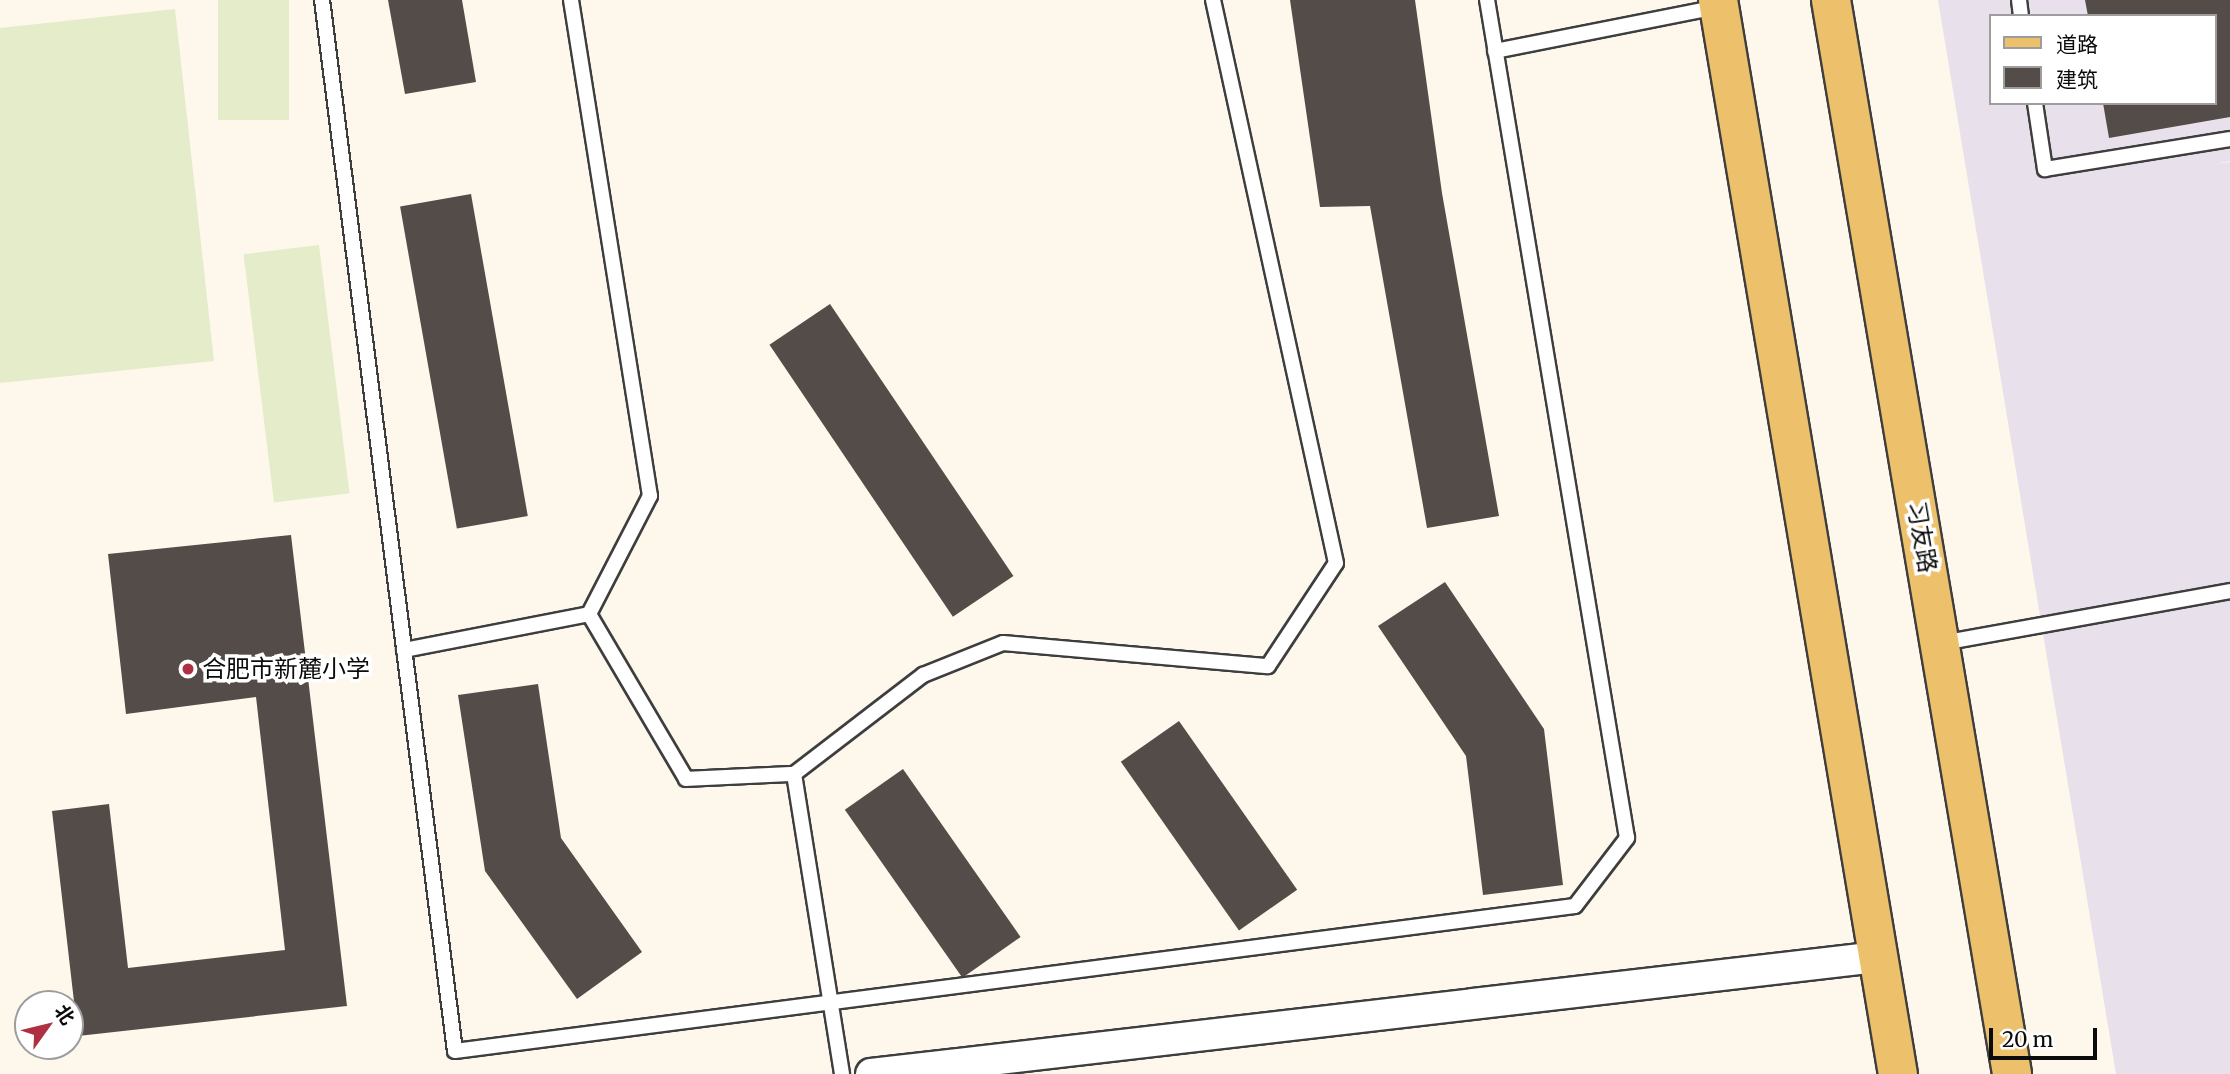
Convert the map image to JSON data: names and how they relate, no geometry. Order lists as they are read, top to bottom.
{
  "streets": {
    "main road": ["习友路"]
  },
  "places": ["合肥市新麓小学"],
  "legend": ["道路", "建筑"],
  "scale_bar": "20 m",
  "north": "top right"
}
